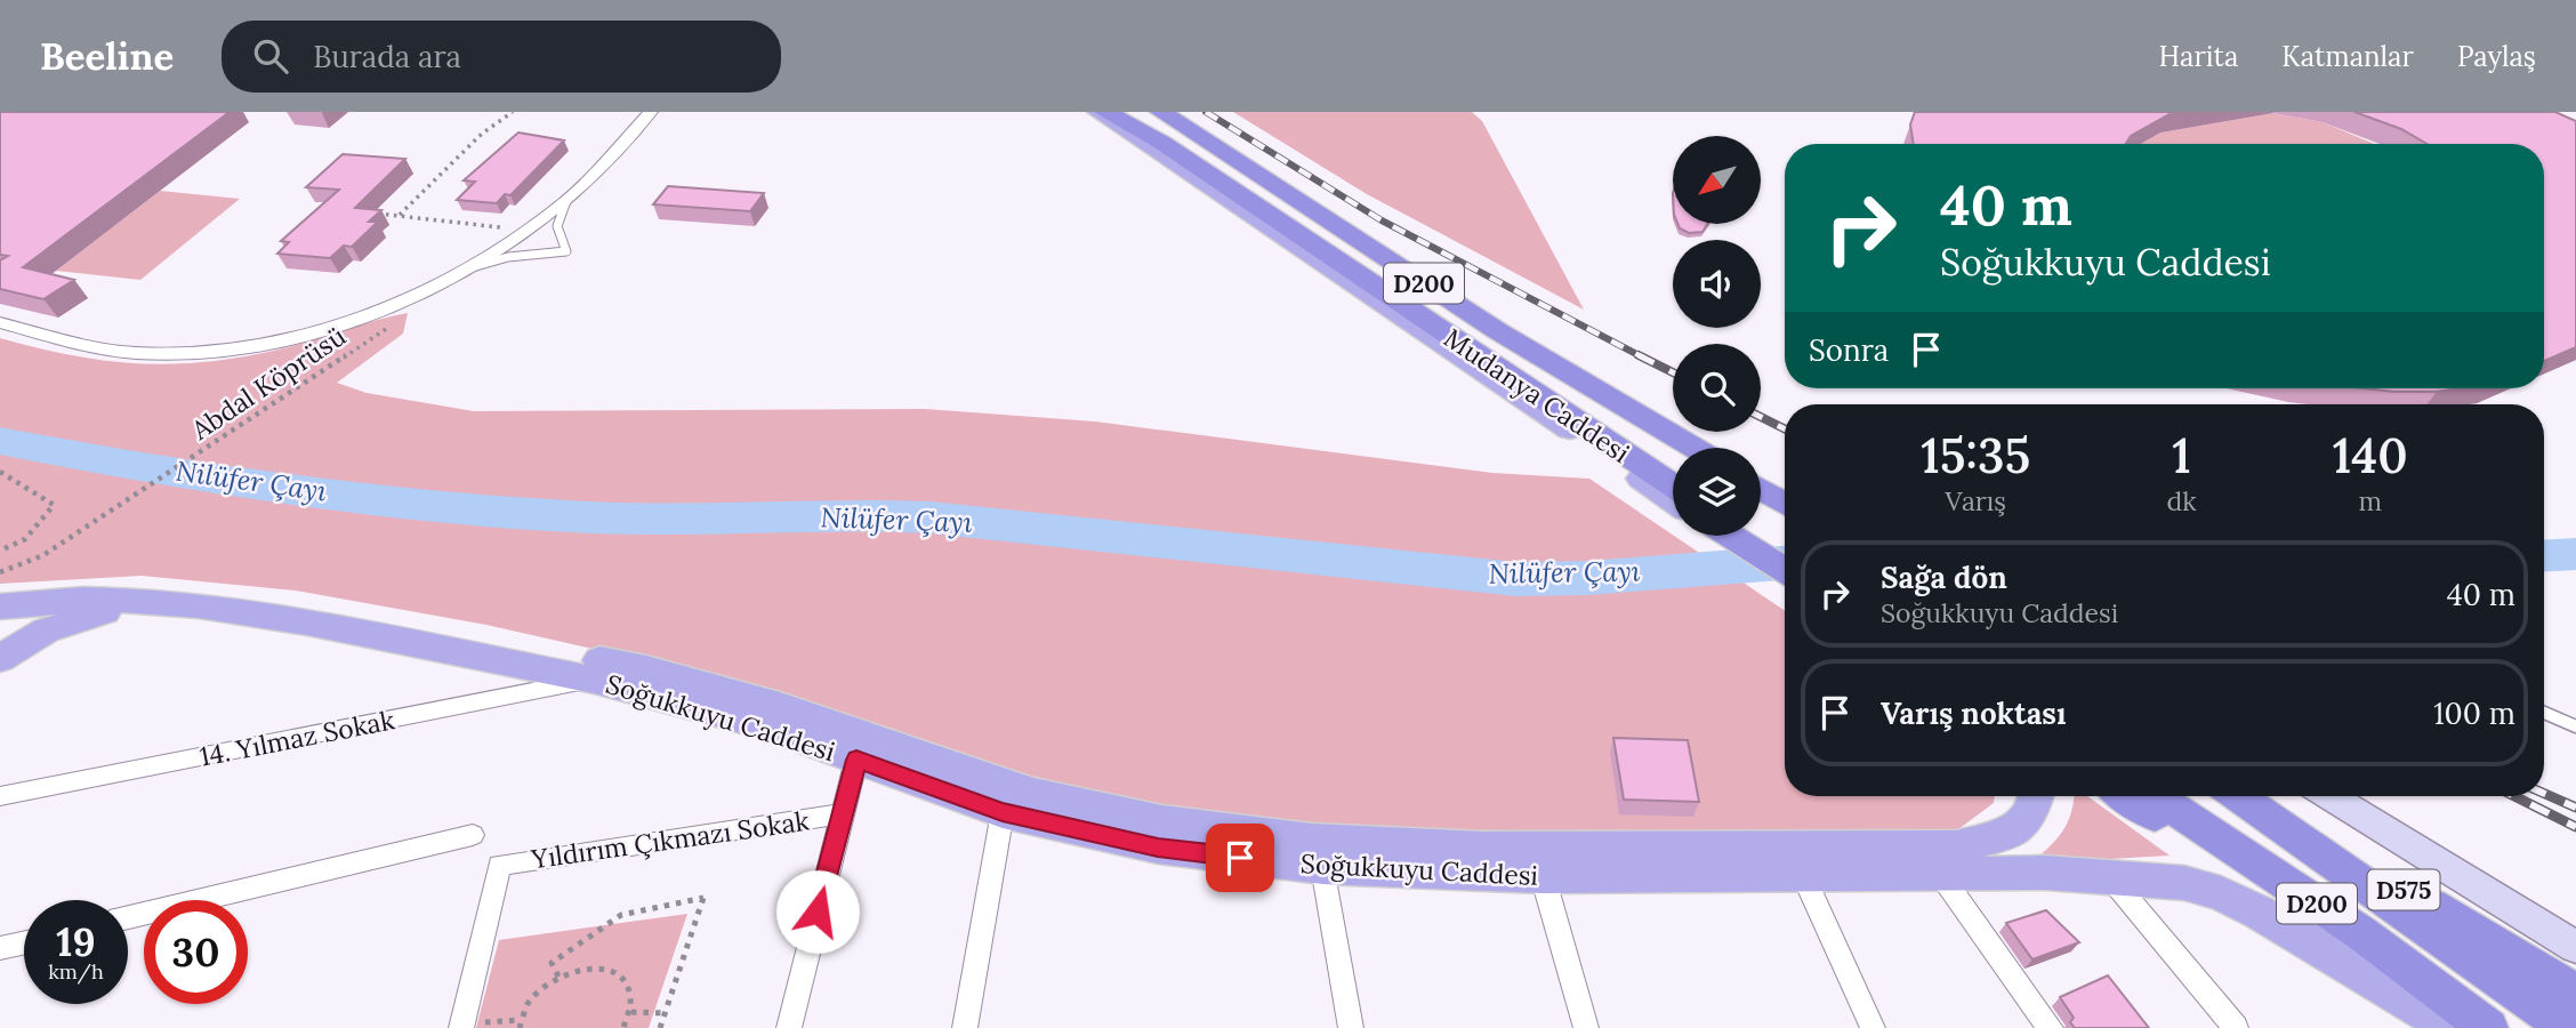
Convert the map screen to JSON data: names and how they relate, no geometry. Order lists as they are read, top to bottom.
{
  "streets": {
    "highway": ["D200", "Mudanya Caddesi", "D575"],
    "main road": ["Soğukkuyu Caddesi"],
    "street": ["14. Yılmaz Sokak", "Yıldırım Çıkmazı Sokak"],
    "path": ["Abdal Köprüsü"]
  },
  "crossings": [
    ["Soğukkuyu Caddesi", "14. Yılmaz Sokak"]
  ],
  "water": ["Nilüfer Çayı"],
  "north": "bottom left",
  "page": {
    "header": "Beeline",
    "search": "Burada ara",
    "nav": ["Harita", "Katmanlar", "Paylaş"],
    "turn": ["40 m", "Soğukkuyu Caddesi"],
    "then": "Sonra",
    "eta": [
      "15:35",
      "Varış",
      "1",
      "dk",
      "140",
      "m"
    ],
    "list": [
      {
        "name": "Sağa dön",
        "note": "Soğukkuyu Caddesi",
        "value": "40 m"
      },
      {
        "name": "Varış noktası",
        "value": "100 m"
      }
    ],
    "speed": "19 km/h",
    "limit": "30"
  }
}
